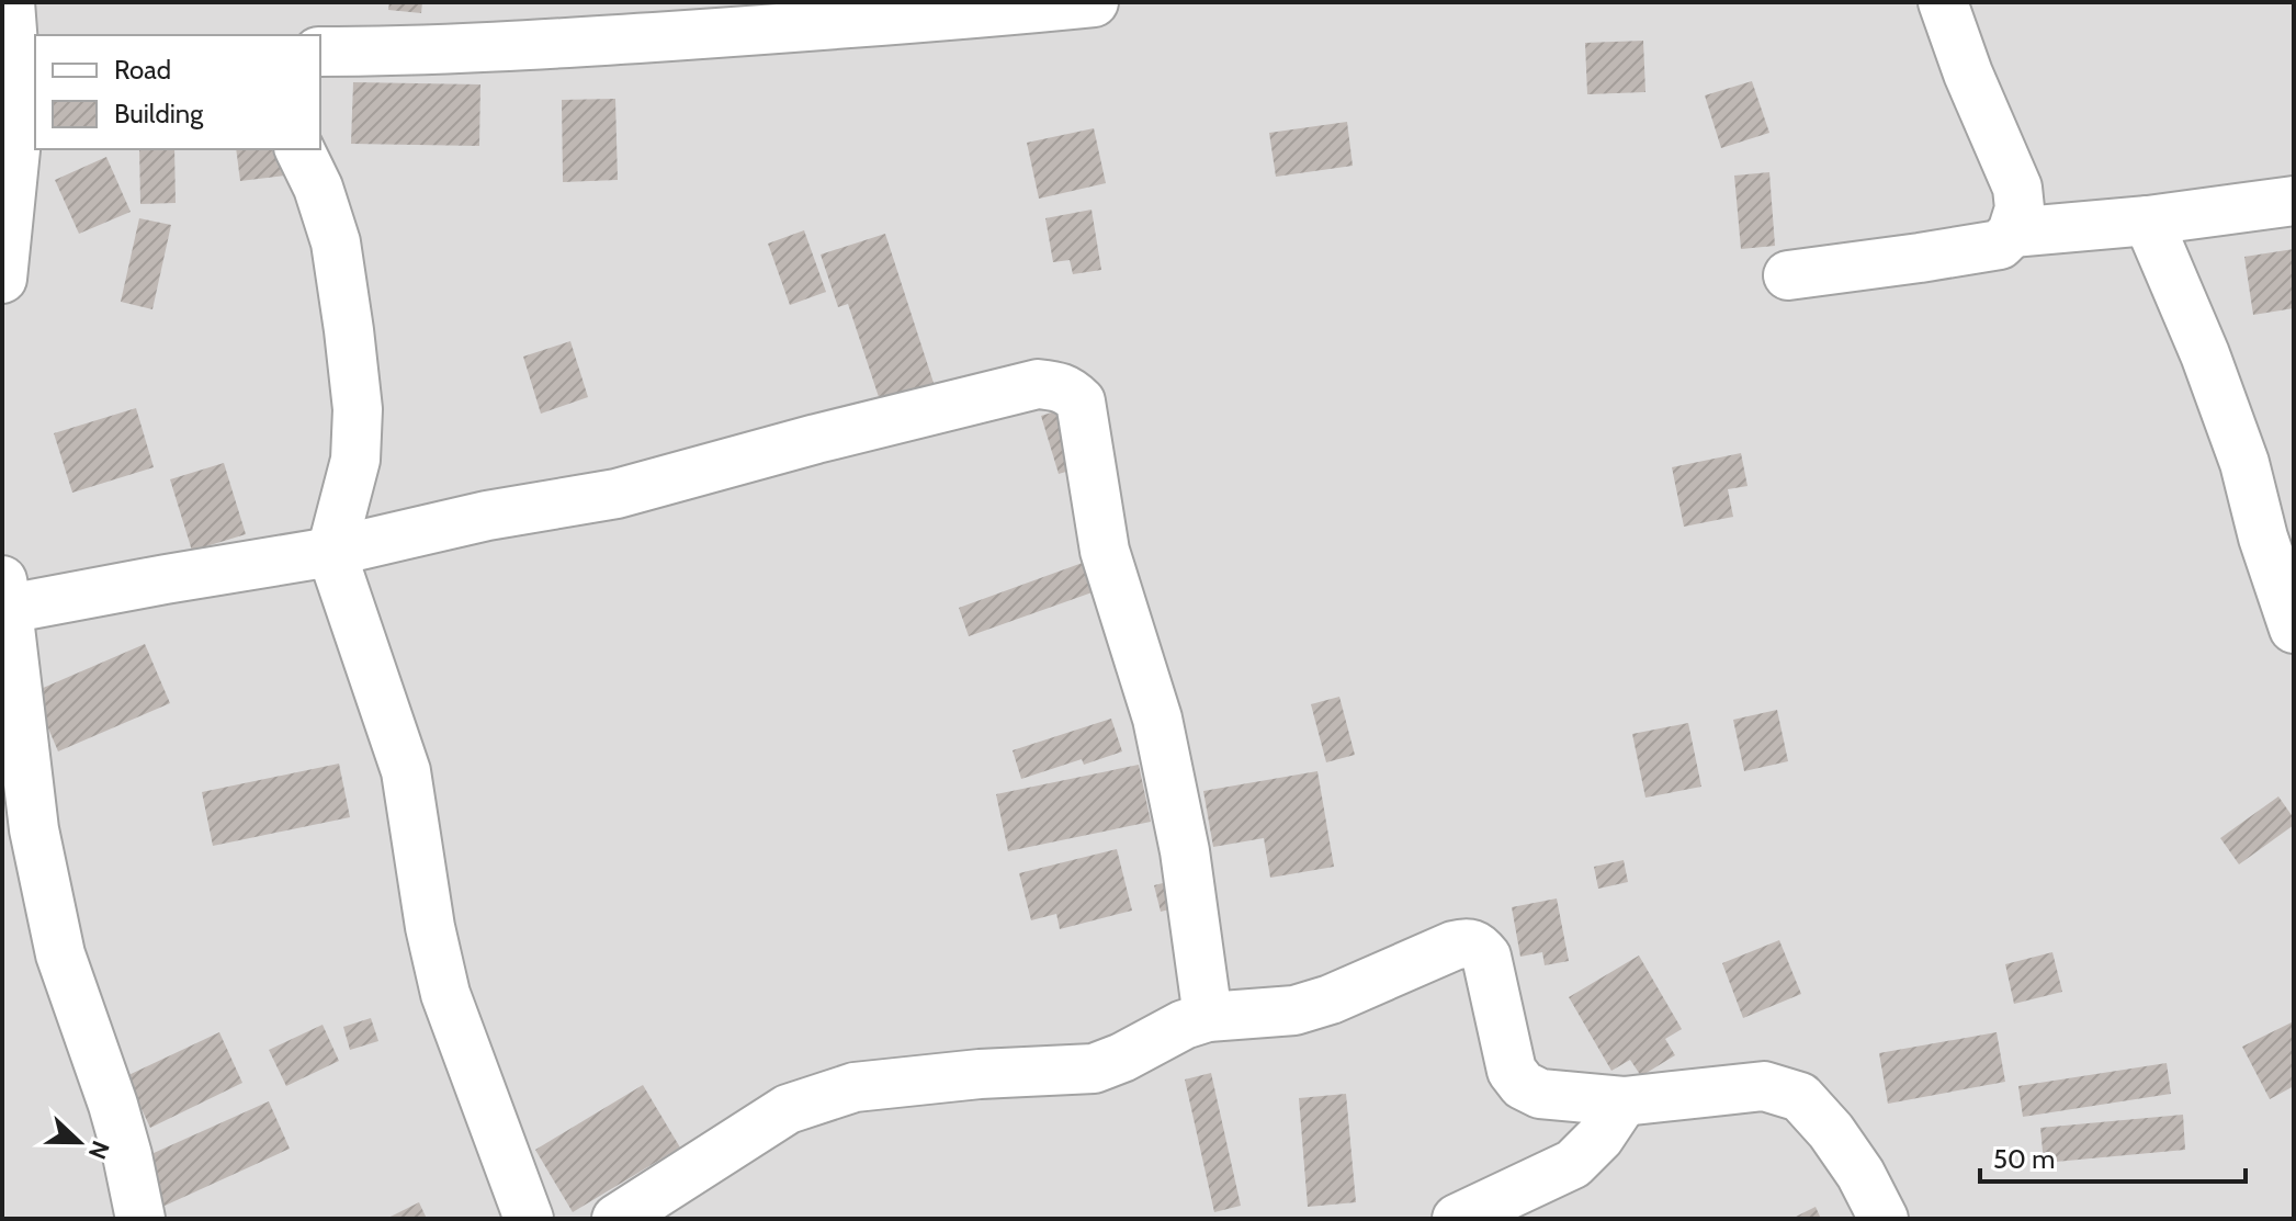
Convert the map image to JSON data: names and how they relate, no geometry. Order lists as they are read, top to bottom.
{
  "legend": ["Road", "Building"],
  "scale_bar": "50 m",
  "north": "right"
}
